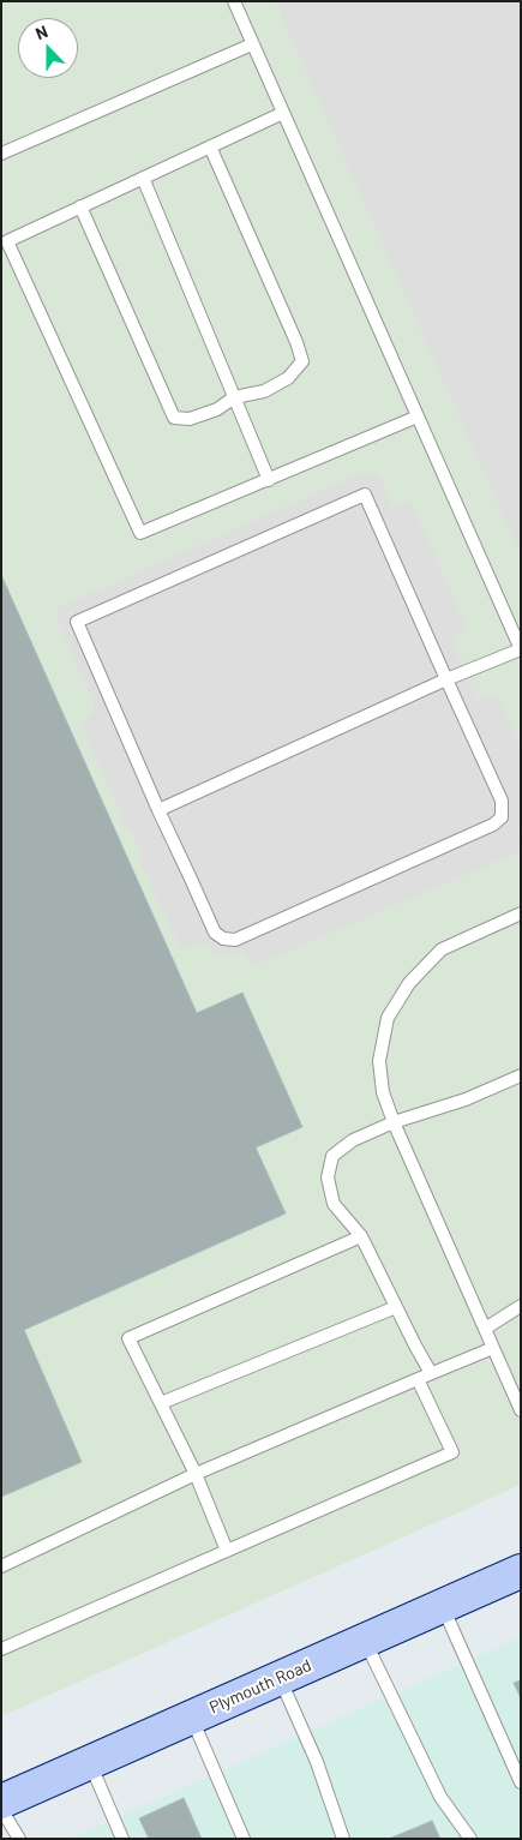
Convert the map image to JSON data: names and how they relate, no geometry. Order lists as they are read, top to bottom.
{
  "streets": {
    "main road": ["Plymouth Road"]
  },
  "north": "top"
}
